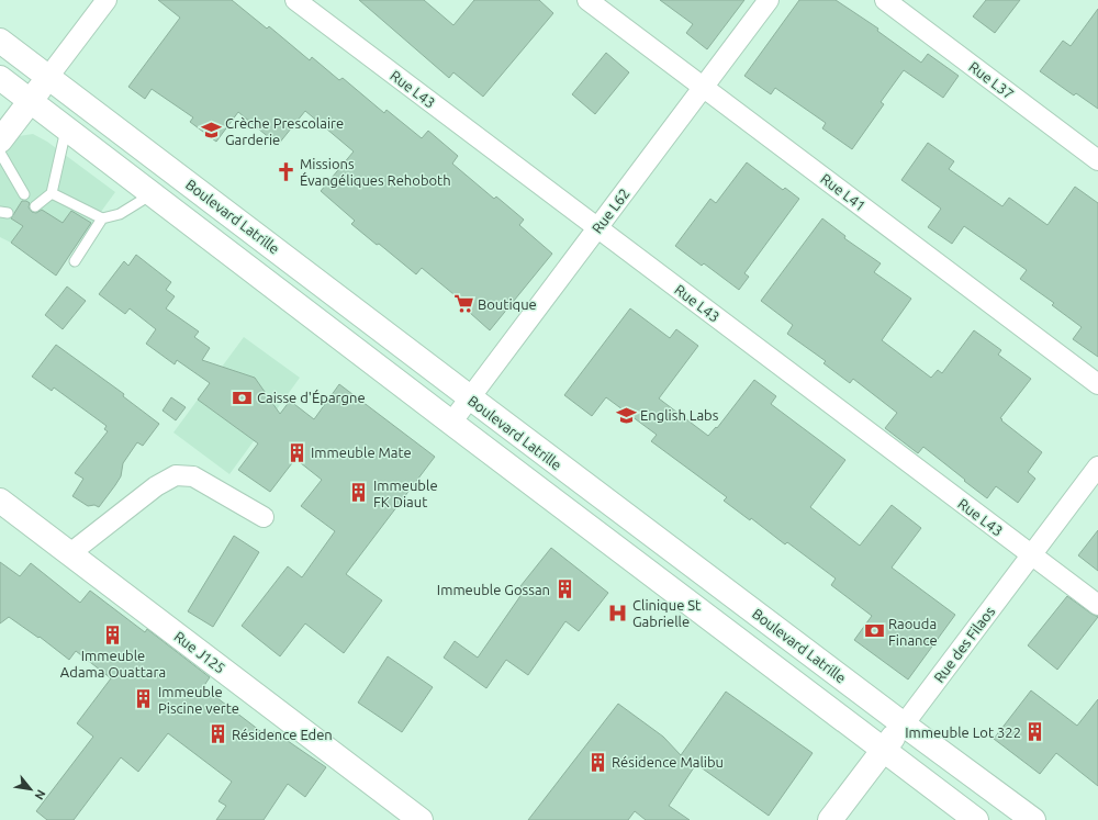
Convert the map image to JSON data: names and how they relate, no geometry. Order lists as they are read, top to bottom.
{
  "streets": {
    "main road": ["Boulevard Latrille", "Rue des Filaos", "Rue J125"],
    "street": [
      "Rue L37",
      "Rue L43",
      "Rue L41",
      "Rue L62"
    ]
  },
  "crossings": [
    ["Rue L43", "Rue L62"],
    ["Rue L43", "Rue des Filaos"],
    ["Rue L41", "Rue L62"],
    ["Rue L62", "Boulevard Latrille"],
    ["Boulevard Latrille", "Rue des Filaos"]
  ],
  "places": {
    "school or university": ["Crèche Prescolaire Garderie", "English Labs"],
    "church": ["Missions Évangéliques Rehoboth"],
    "supermarket": ["Boutique"],
    "bank": ["Caisse d'Épargne", "Raouda Finance"],
    "building": [
      "Immeuble Mate",
      "Immeuble FK Diaut",
      "Immeuble Gossan",
      "Immeuble Adama Ouattara",
      "Immeuble Piscine verte",
      "Immeuble Lot 322",
      "Résidence Eden",
      "Résidence Malibu"
    ],
    "hospital": ["Clinique St Gabrielle"]
  },
  "north": "bottom right"
}
